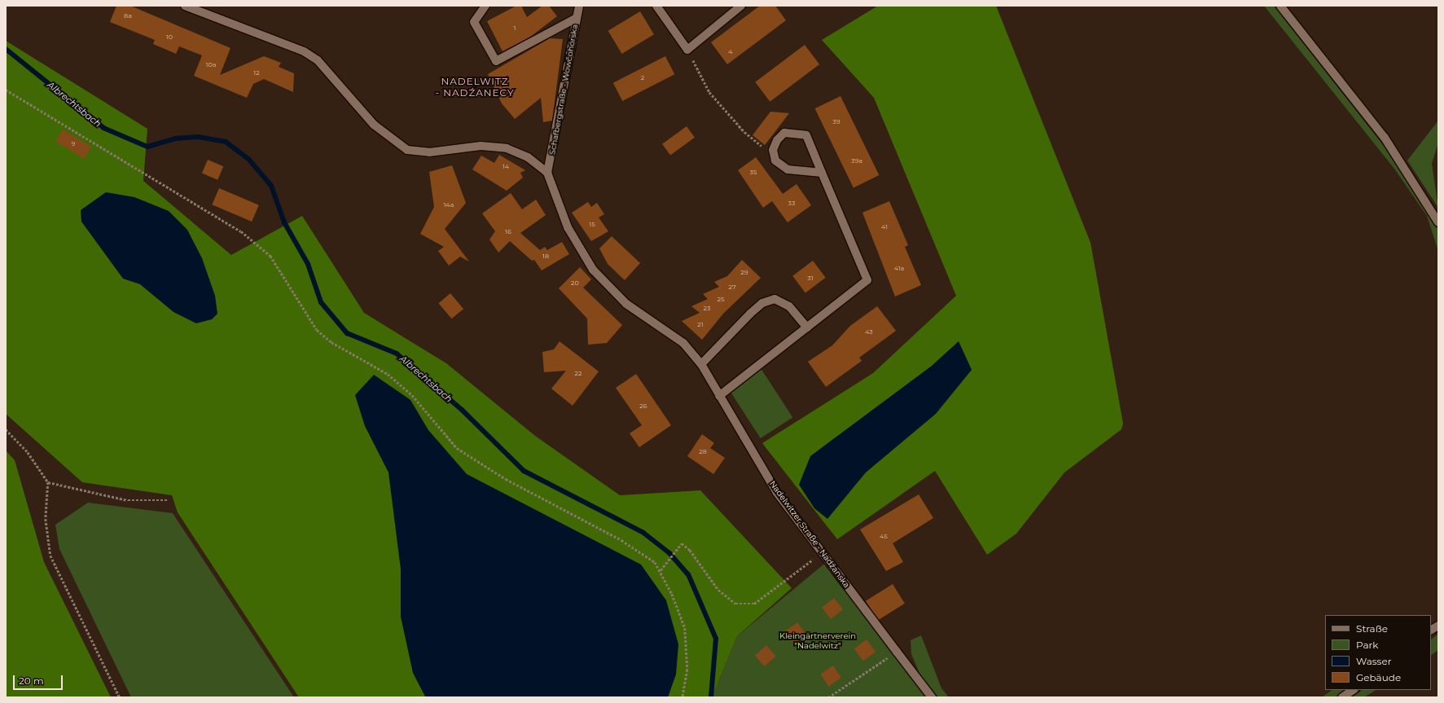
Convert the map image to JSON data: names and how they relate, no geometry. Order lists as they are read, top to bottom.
{
  "streets": {
    "street": ["Schafbergstraße - Wowčohórska", "Nadelwitzer Straße - Nadźanska"]
  },
  "crossings": [
    ["Schafbergstraße - Wowčohórska", "Nadelwitzer Straße - Nadźanska"]
  ],
  "districts": ["NADELWITZ - NADŹANECY"],
  "water": ["Albrechtsbach"],
  "parks": ["Kleingärtnerverein \"Nadelwitz\""],
  "house_numbers": [
    "8a",
    "1",
    "10",
    "4",
    "10a",
    "12",
    "2",
    "39",
    "9",
    "39a",
    "14",
    "35",
    "33",
    "14a",
    "15",
    "41",
    "16",
    "18",
    "41a",
    "29",
    "31",
    "20",
    "27",
    "25",
    "23",
    "21",
    "43",
    "22",
    "26",
    "28",
    "45"
  ],
  "legend": [
    "Straße",
    "Park",
    "Wasser",
    "Gebäude"
  ],
  "scale_bar": "20 m"
}
